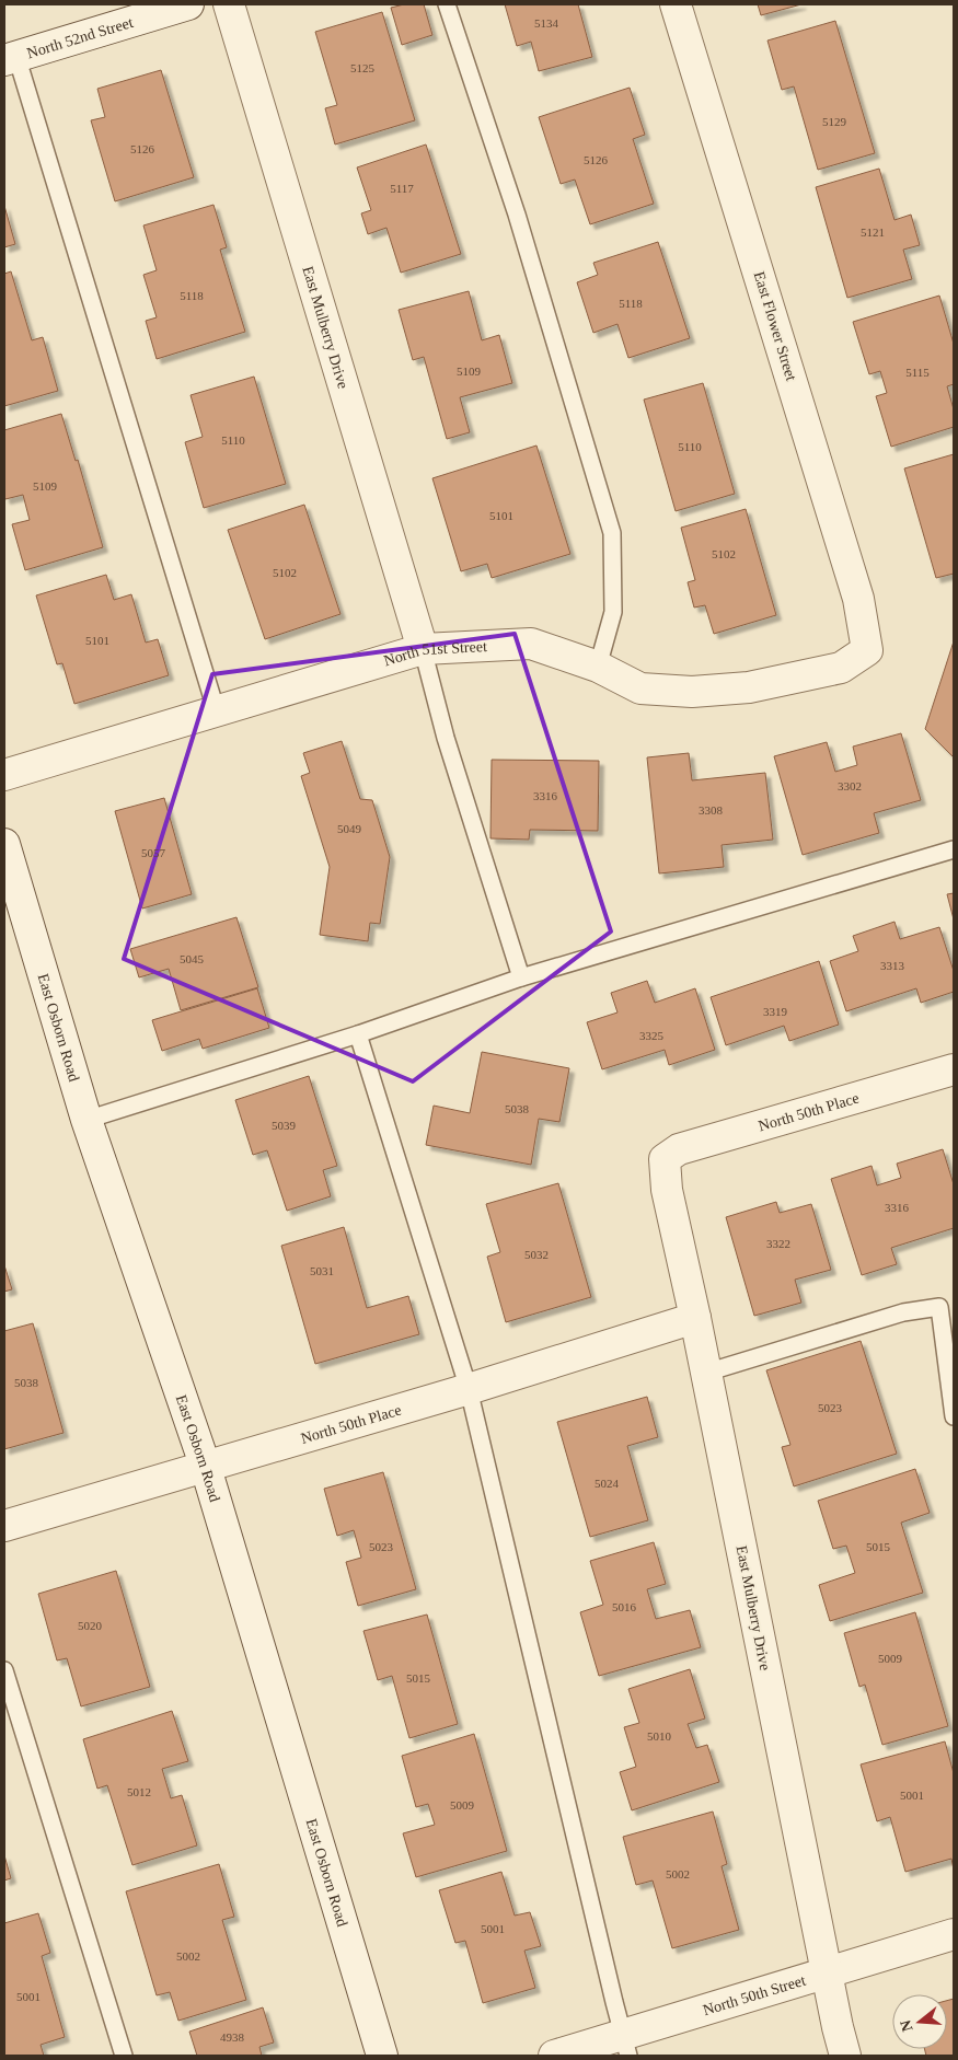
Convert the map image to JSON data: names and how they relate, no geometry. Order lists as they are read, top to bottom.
{
  "streets": {
    "street": [
      "North 52nd Street",
      "East Mulberry Drive",
      "East Flower Street",
      "North 51st Street",
      "East Osborn Road",
      "North 50th Place",
      "North 50th Street"
    ]
  },
  "crossings": [
    ["East Mulberry Drive", "North 51st Street"],
    ["East Mulberry Drive", "North 50th Place"],
    ["East Mulberry Drive", "North 50th Street"],
    ["East Flower Street", "North 51st Street"],
    ["East Osborn Road", "North 50th Place"]
  ],
  "house_numbers": [
    "5134",
    "5125",
    "5129",
    "5126",
    "5126",
    "5117",
    "5121",
    "5118",
    "5118",
    "5109",
    "5115",
    "5110",
    "5110",
    "5109",
    "5101",
    "5102",
    "5102",
    "5101",
    "3302",
    "3316",
    "3308",
    "5049",
    "5057",
    "5045",
    "3313",
    "3319",
    "3325",
    "5038",
    "5039",
    "3316",
    "3322",
    "5032",
    "5031",
    "5038",
    "5023",
    "5024",
    "5023",
    "5015",
    "5016",
    "5020",
    "5009",
    "5015",
    "5010",
    "5012",
    "5001",
    "5009",
    "5002",
    "5001",
    "5002",
    "5001",
    "4938"
  ],
  "north": "left"
}
